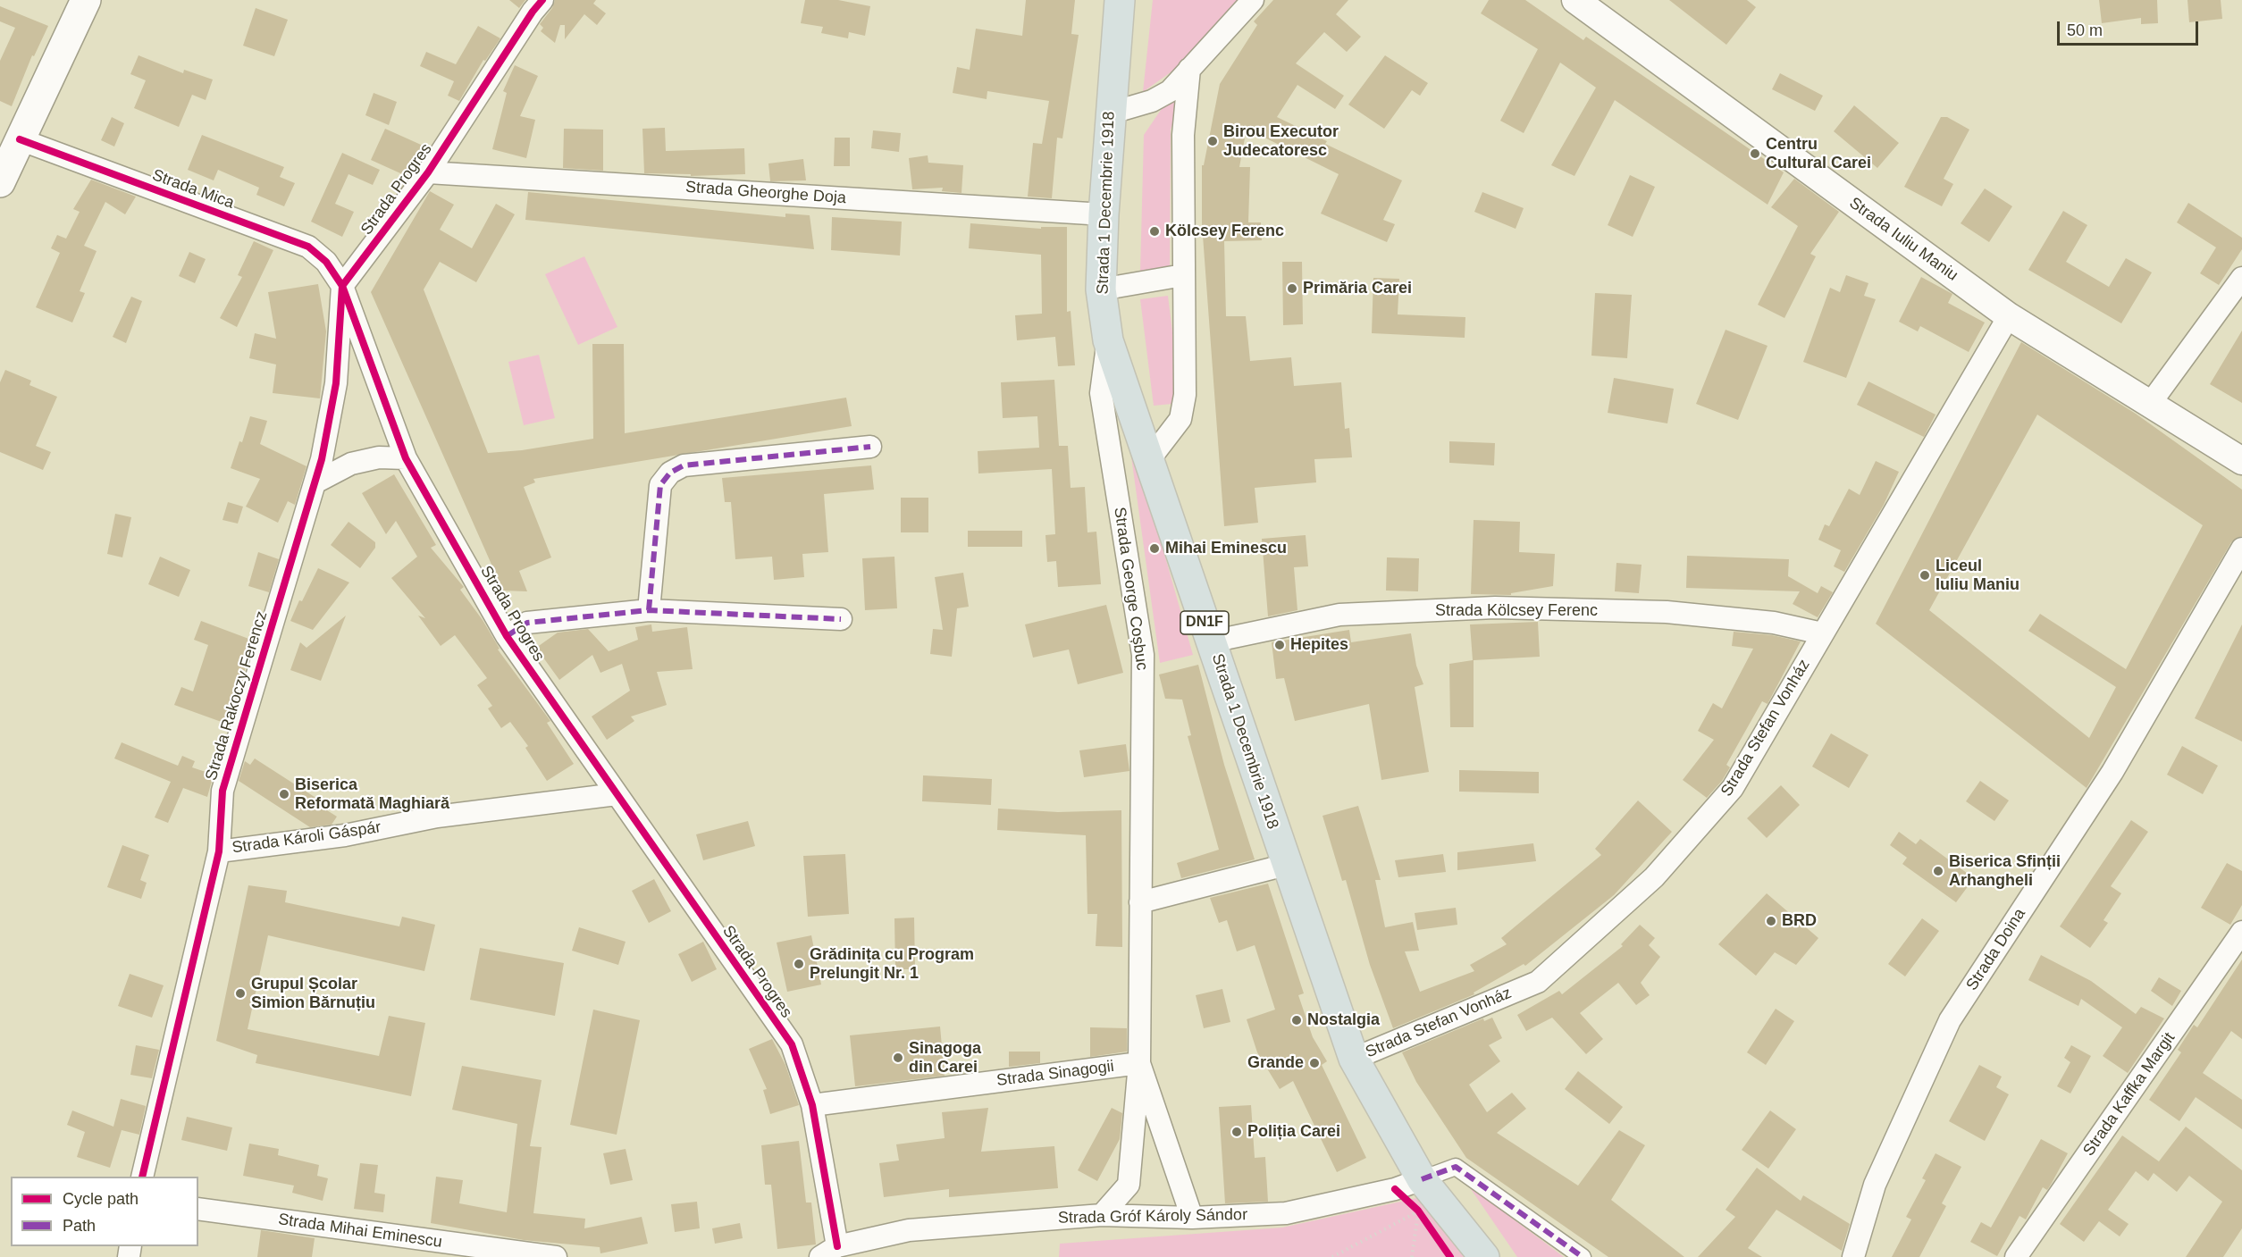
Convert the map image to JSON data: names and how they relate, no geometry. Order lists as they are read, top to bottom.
{
  "streets": {
    "main road": ["Strada 1 Decembrie 1918", "DN1F"],
    "street": [
      "Strada Mica",
      "Strada Progres",
      "Strada Gheorghe Doja",
      "Strada Iuliu Maniu",
      "Strada George Coșbuc",
      "Strada Kölcsey Ferenc",
      "Strada Rakoczy Ferencz",
      "Strada Stefan Vonház",
      "Strada Károli Gáspár",
      "Strada Doina",
      "Strada Sinagogii",
      "Strada Kaffka Margit",
      "Strada Gróf Károly Sándor",
      "Strada Mihai Eminescu"
    ]
  },
  "crossings": [
    ["Strada Mica", "Strada Progres"],
    ["Strada Mica", "Strada Rakoczy Ferencz"],
    ["Strada Progres", "Strada Gheorghe Doja"],
    ["Strada Progres", "Strada Rakoczy Ferencz"],
    ["Strada Progres", "Strada Károli Gáspár"],
    ["Strada Progres", "Strada Sinagogii"],
    ["Strada Progres", "Strada Gróf Károly Sándor"],
    ["Strada Gheorghe Doja", "Strada 1 Decembrie 1918"],
    ["Strada 1 Decembrie 1918", "Strada George Coșbuc"],
    ["Strada 1 Decembrie 1918", "Strada Kölcsey Ferenc"],
    ["Strada 1 Decembrie 1918", "Strada Stefan Vonház"],
    ["Strada 1 Decembrie 1918", "Strada Gróf Károly Sándor"],
    ["Strada Iuliu Maniu", "Strada Stefan Vonház"],
    ["Strada George Coșbuc", "Strada Sinagogii"],
    ["Strada George Coșbuc", "Strada Gróf Károly Sándor"],
    ["Strada Kölcsey Ferenc", "Strada Stefan Vonház"],
    ["Strada Rakoczy Ferencz", "Strada Károli Gáspár"]
  ],
  "places": [
    "Birou Executor Judecatoresc",
    "Centru Cultural Carei",
    "Kölcsey Ferenc",
    "Primăria Carei",
    "Mihai Eminescu",
    "Liceul Iuliu Maniu",
    "Hepites",
    "Biserica Reformată Maghiară",
    "Biserica Sfinții Arhangheli",
    "BRD",
    "Grădinița cu Program Prelungit Nr. 1",
    "Grupul Școlar Simion Bărnuțiu",
    "Nostalgia",
    "Sinagoga din Carei",
    "Grande",
    "Poliția Carei"
  ],
  "legend": ["Cycle path", "Path"],
  "scale_bar": "50 m"
}
